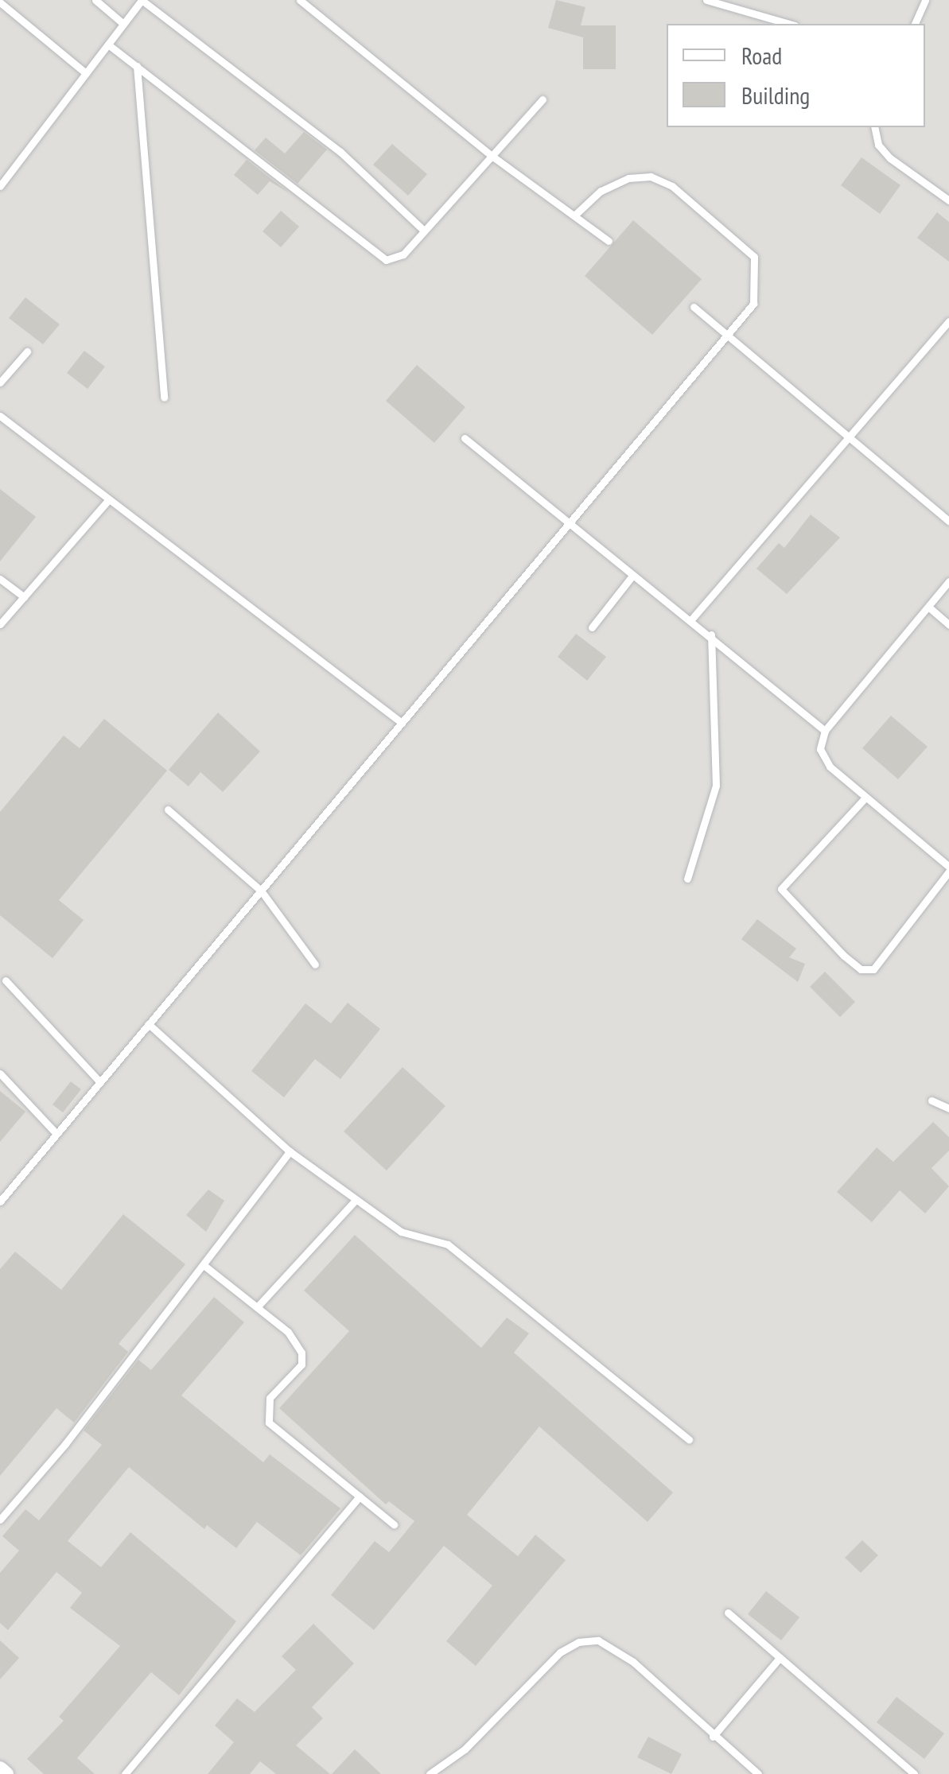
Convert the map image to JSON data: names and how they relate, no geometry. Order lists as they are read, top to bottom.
{
  "legend": ["Road", "Building"]
}
